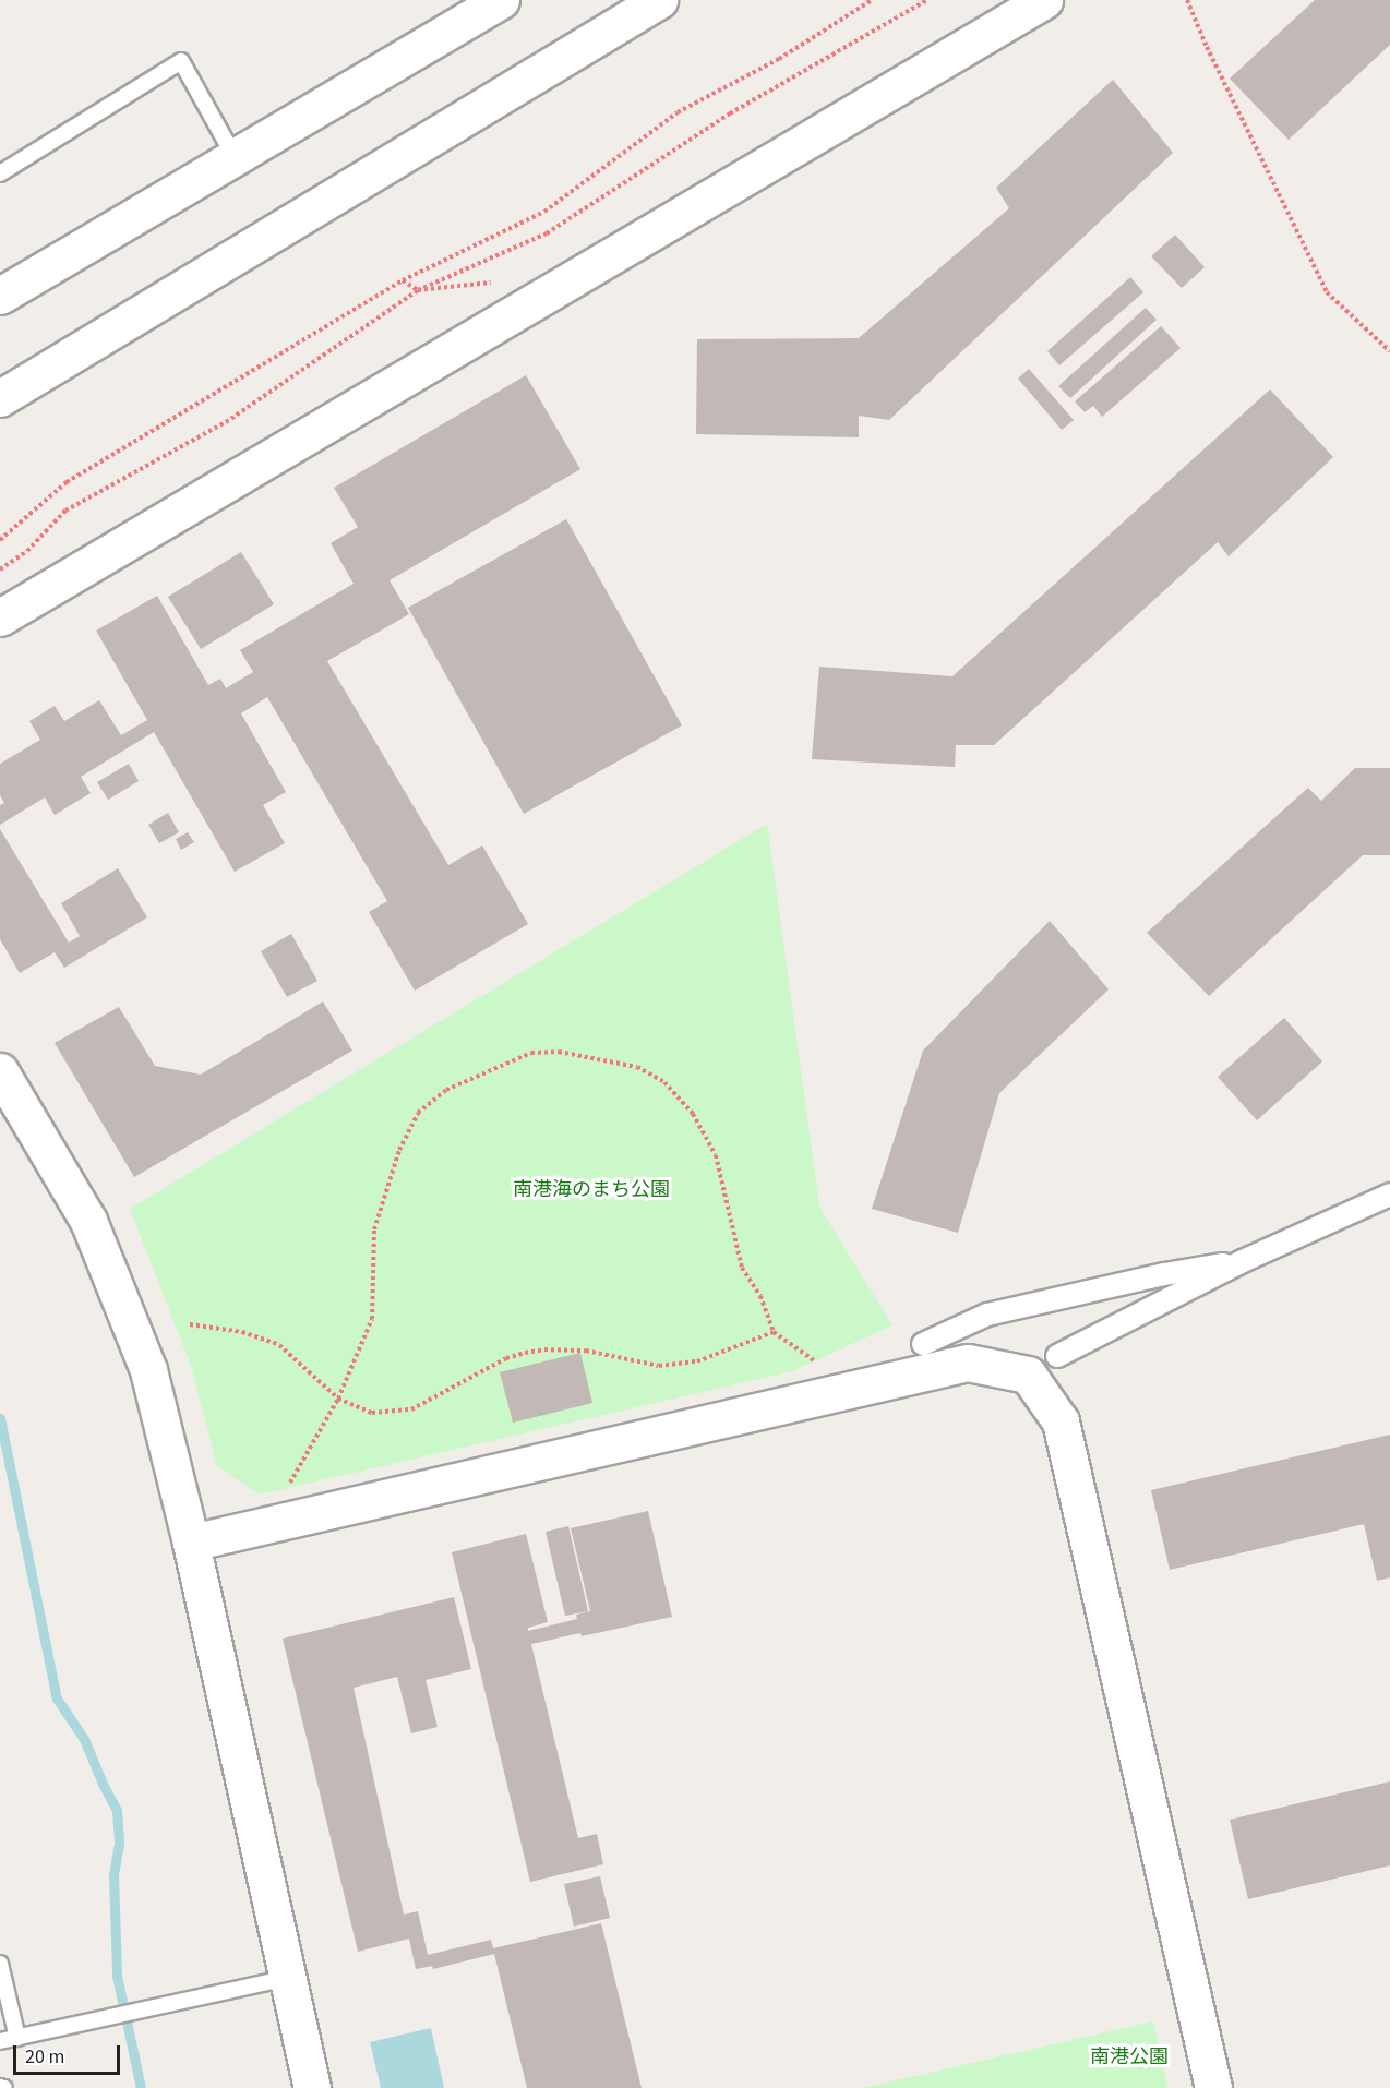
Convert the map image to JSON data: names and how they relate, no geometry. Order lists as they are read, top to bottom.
{
  "parks": ["南港海のまち公園", "南港公園"],
  "scale_bar": "20 m"
}
